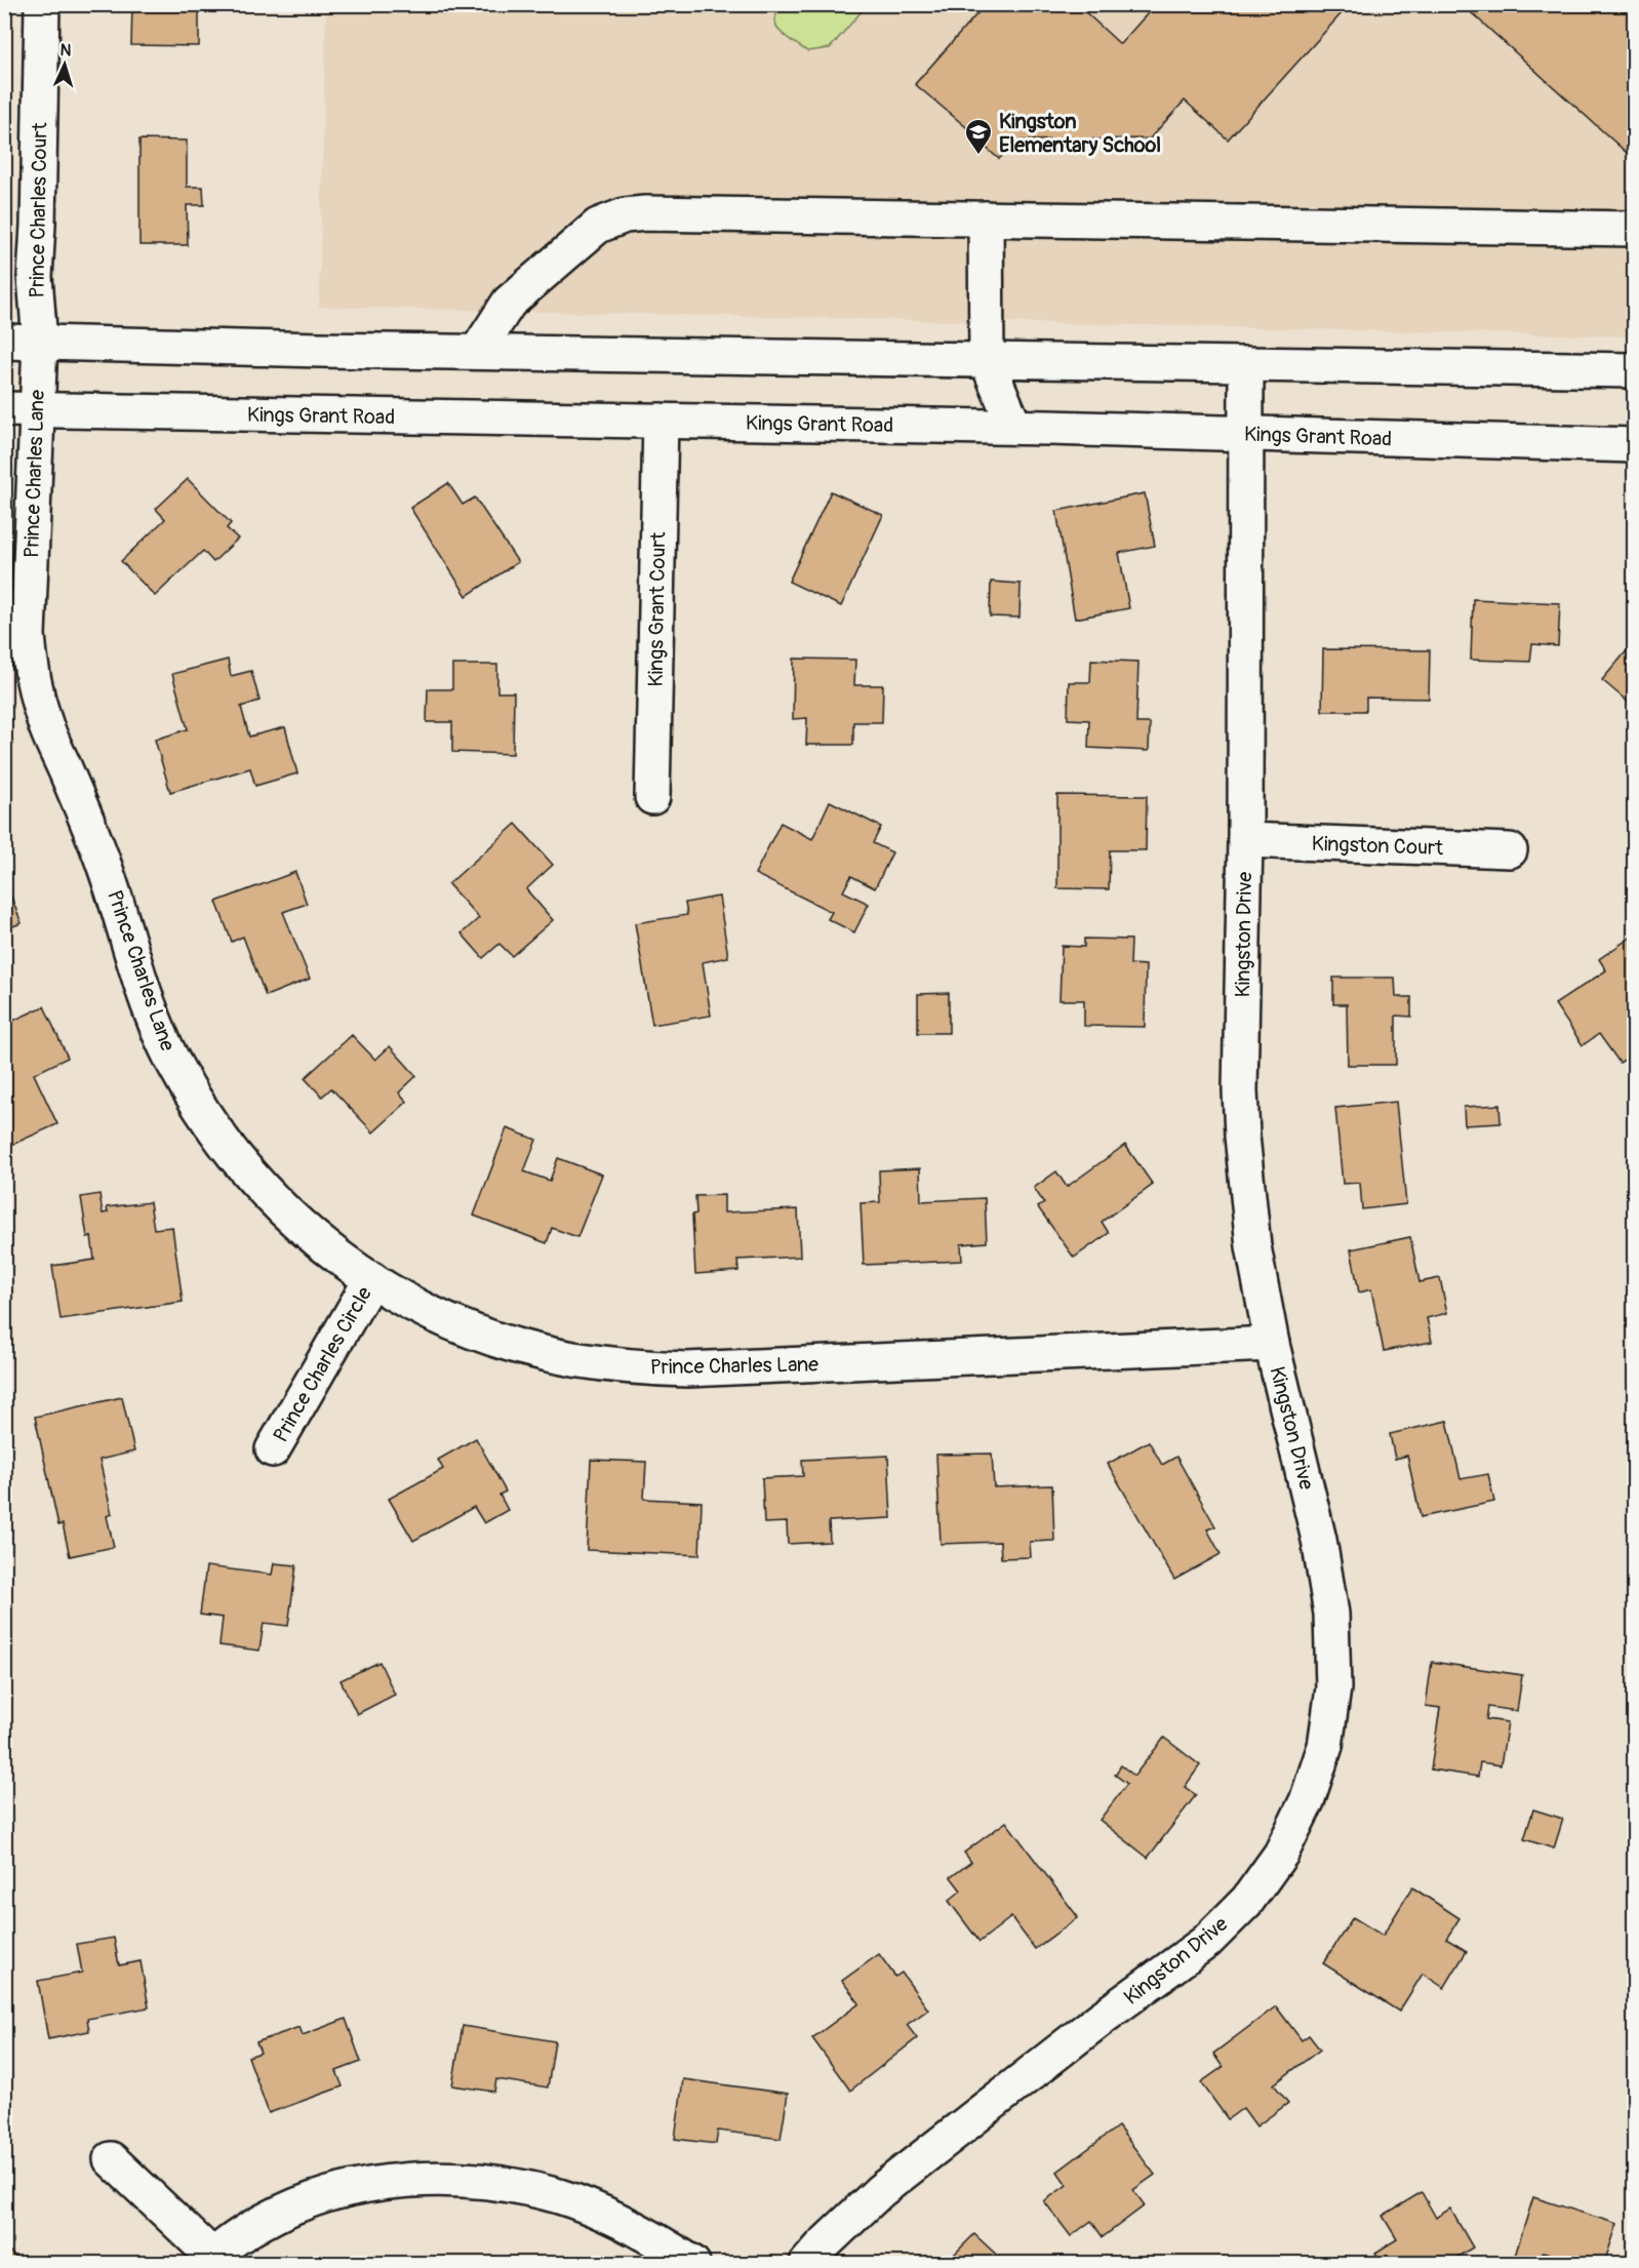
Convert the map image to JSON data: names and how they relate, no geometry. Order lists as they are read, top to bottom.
{
  "streets": {
    "street": [
      "Prince Charles Court",
      "Kings Grant Road",
      "Prince Charles Lane",
      "Kings Grant Court",
      "Kingston Court",
      "Kingston Drive",
      "Prince Charles Circle"
    ]
  },
  "crossings": [
    ["Prince Charles Court", "Prince Charles Lane"],
    ["Kings Grant Road", "Prince Charles Lane"],
    ["Kings Grant Road", "Kings Grant Court"],
    ["Kings Grant Road", "Kingston Drive"],
    ["Prince Charles Lane", "Kingston Drive"],
    ["Prince Charles Lane", "Prince Charles Circle"],
    ["Kingston Court", "Kingston Drive"]
  ],
  "places": {
    "school or university": ["Kingston Elementary School"]
  },
  "north": "top"
}
